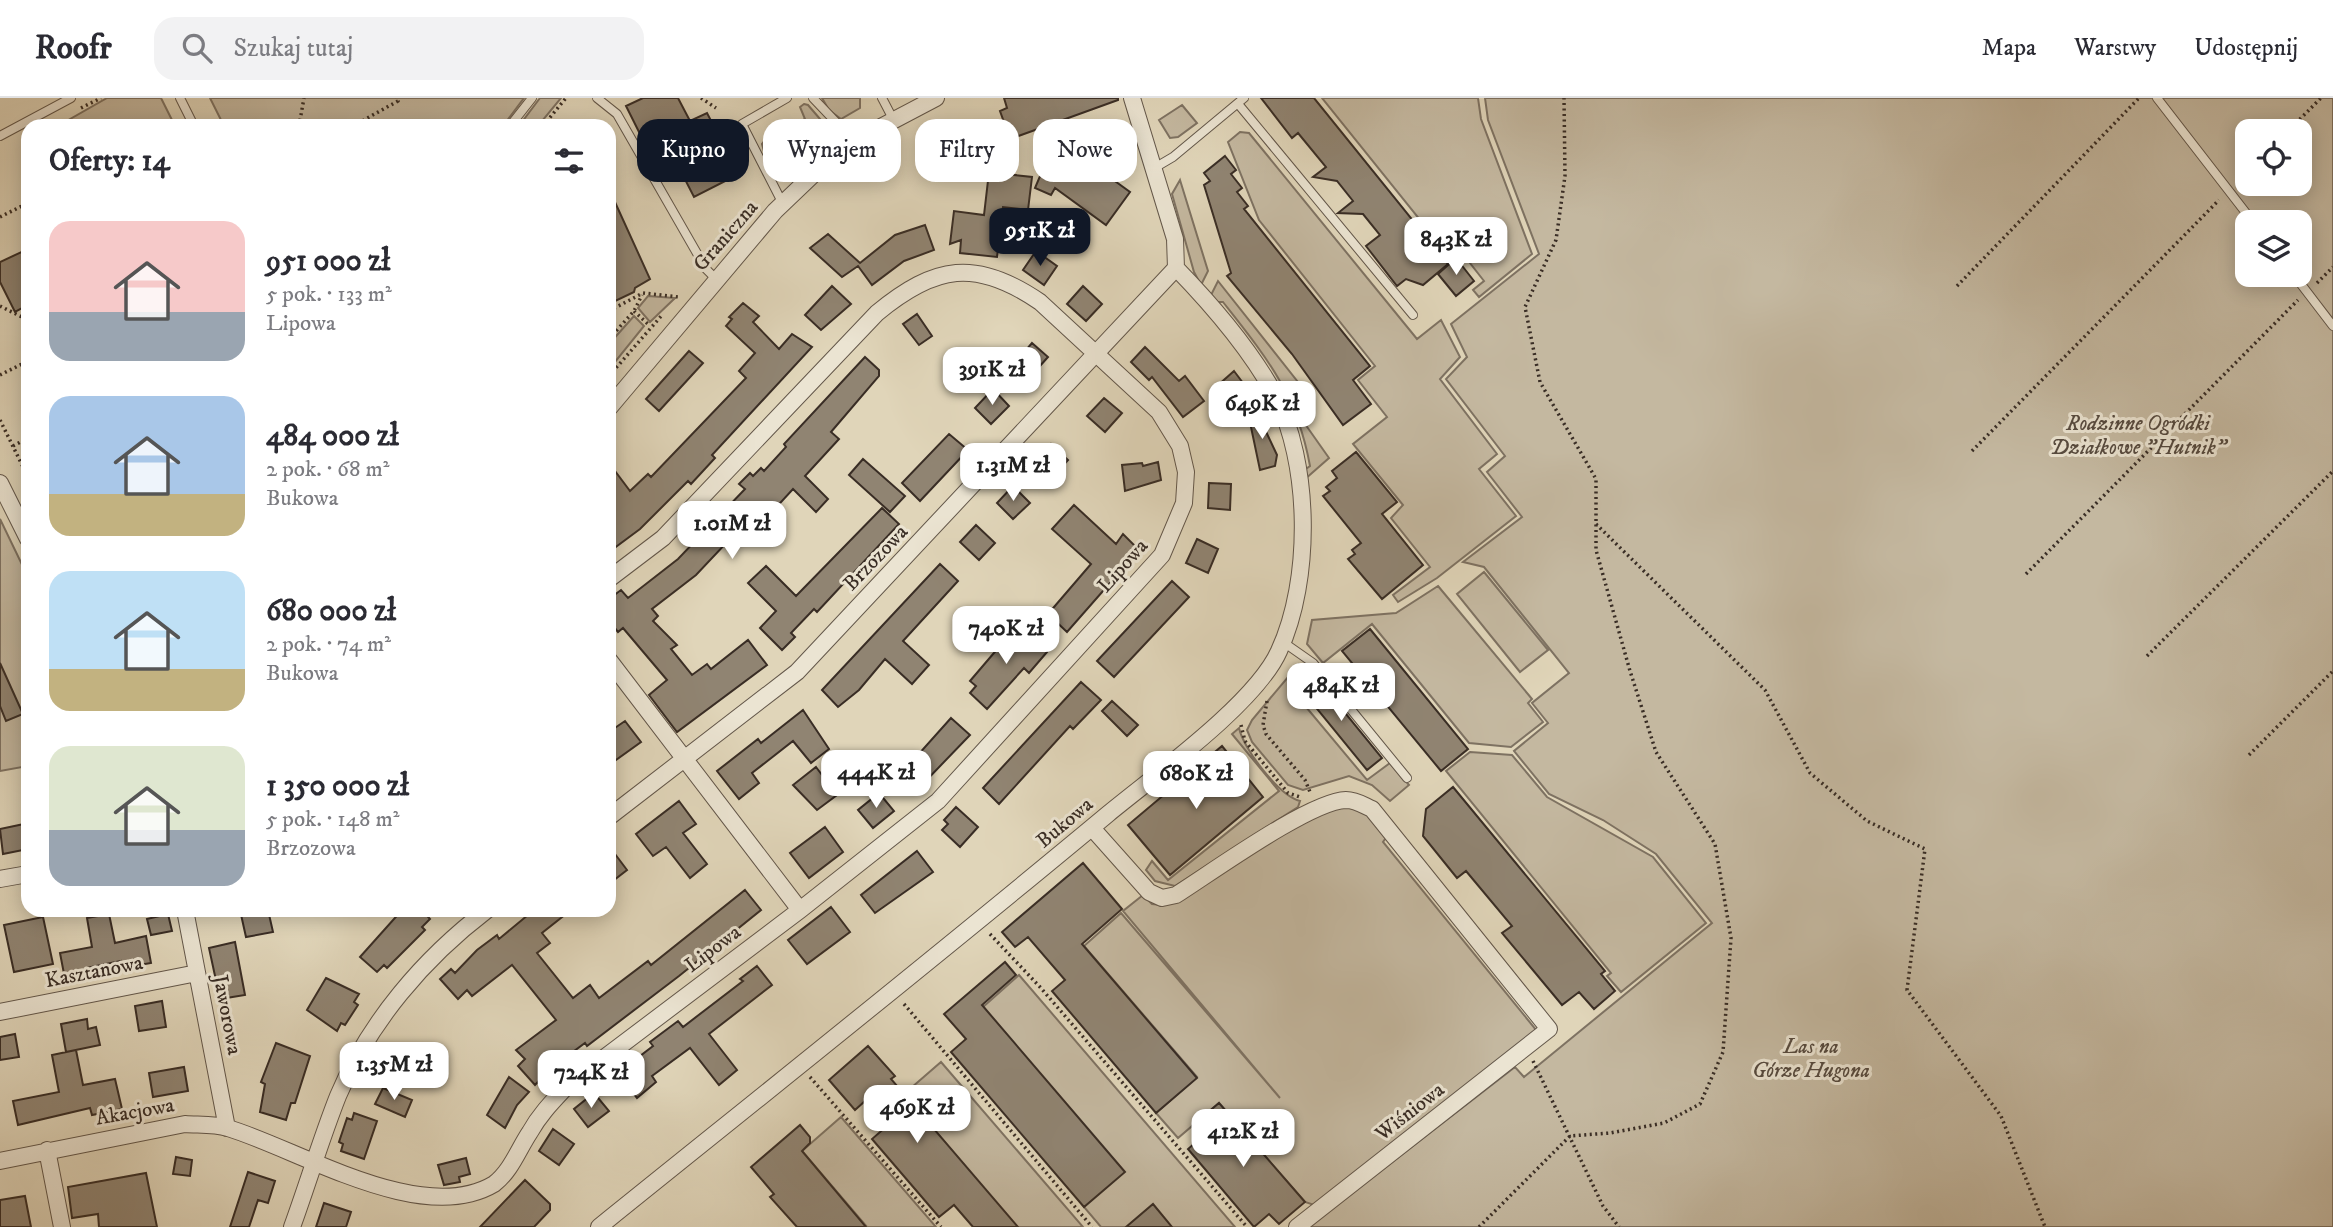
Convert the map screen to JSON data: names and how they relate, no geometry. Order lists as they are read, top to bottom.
{
  "streets": {
    "street": [
      "Graniczna",
      "Brzozowa",
      "Lipowa",
      "Bukowa",
      "Kasztanowa",
      "Jaworowa",
      "Akacjowa",
      "Wiśniowa"
    ]
  },
  "crossings": [
    ["Brzozowa", "Lipowa"],
    ["Brzozowa", "Bukowa"],
    ["Lipowa", "Akacjowa"],
    ["Bukowa", "Wiśniowa"],
    ["Kasztanowa", "Jaworowa"],
    ["Jaworowa", "Akacjowa"]
  ],
  "parks": ["Rodzinne Ogródki Działkowe \"Hutnik\"", "Las na Górze Hugona"],
  "page": {
    "header": "Roofr",
    "search": "Szukaj tutaj",
    "nav": ["Mapa", "Warstwy", "Udostępnij"],
    "chip": [
      "Kupno",
      "Wynajem",
      "Filtry",
      "Nowe"
    ],
    "heading": "Oferty: 14",
    "list": [
      {
        "name": "951 000 zł",
        "note": "5 pok. · 133 m² · Lipowa"
      },
      {
        "name": "484 000 zł",
        "note": "2 pok. · 68 m² · Bukowa"
      },
      {
        "name": "680 000 zł",
        "note": "2 pok. · 74 m² · Bukowa"
      },
      {
        "name": "1 350 000 zł",
        "note": "5 pok. · 148 m² · Brzozowa"
      }
    ],
    "price": [
      "951K zł",
      "843K zł",
      "391K zł",
      "649K zł",
      "1.31M zł",
      "1.01M zł",
      "740K zł",
      "484K zł",
      "444K zł",
      "680K zł",
      "1.35M zł",
      "724K zł",
      "469K zł",
      "412K zł"
    ]
  }
}
